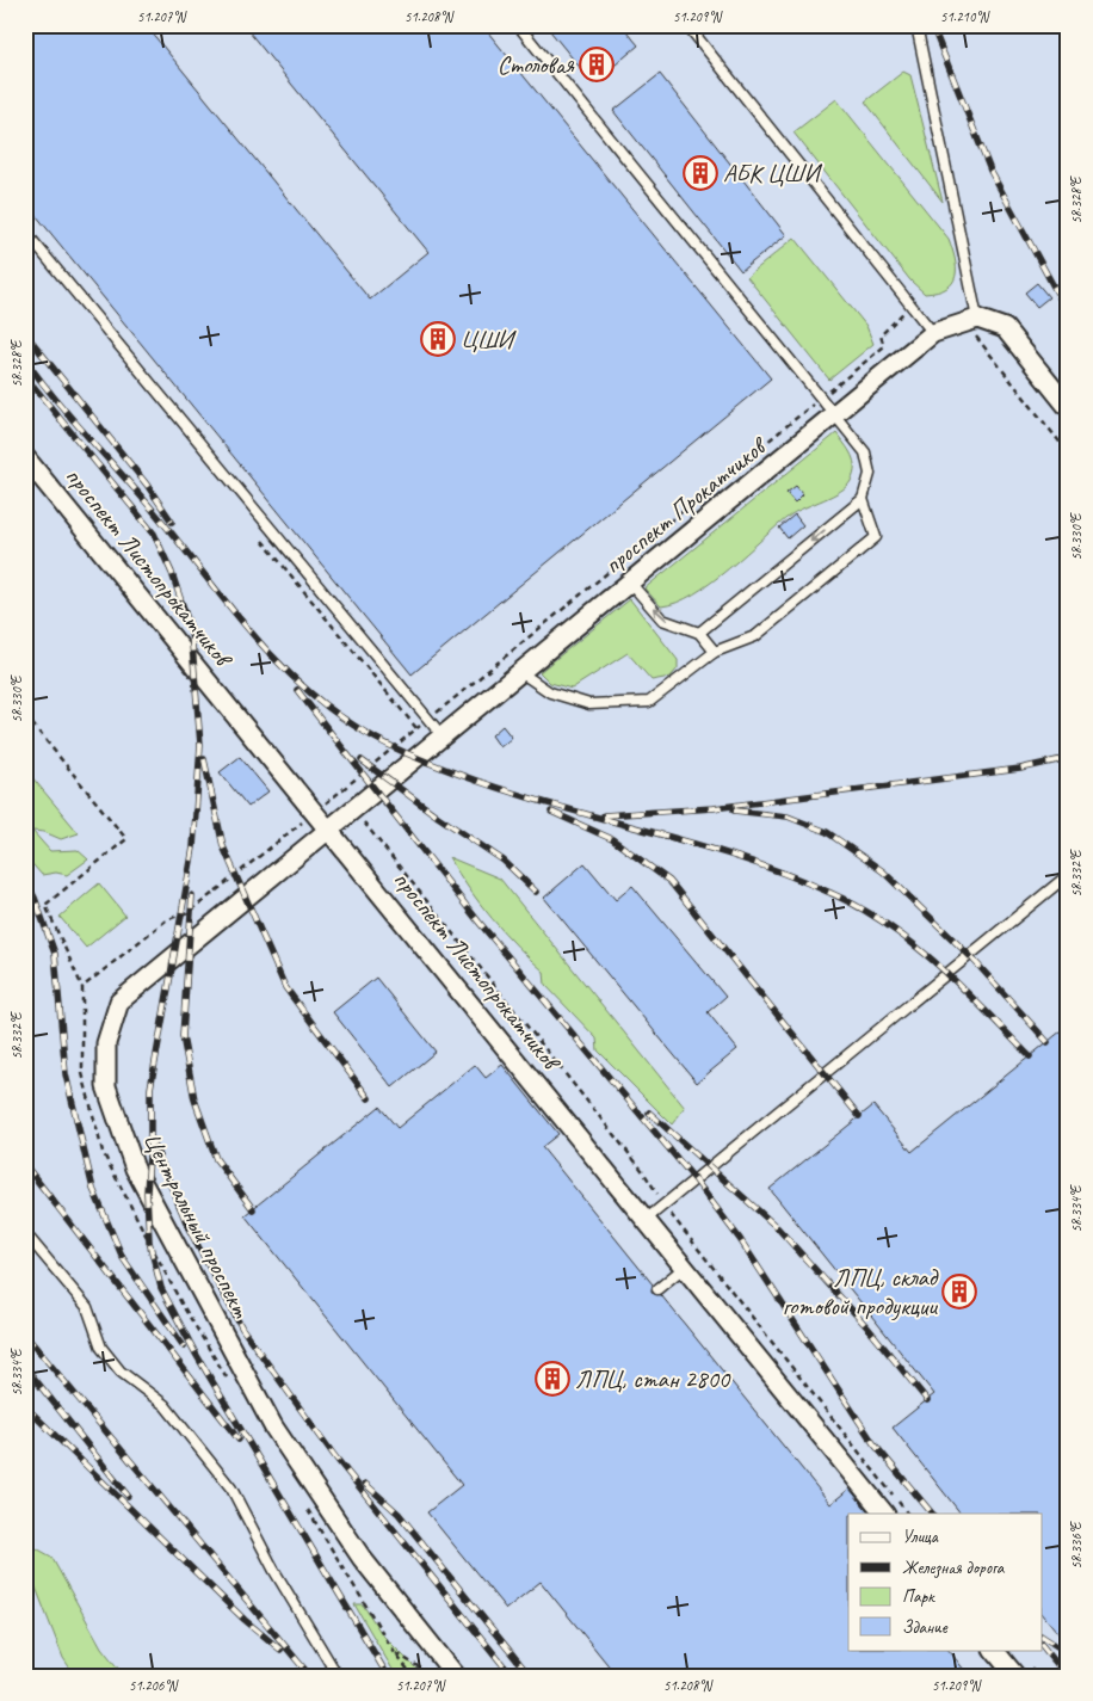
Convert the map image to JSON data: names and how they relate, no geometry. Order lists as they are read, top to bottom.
{
  "streets": {
    "street": ["проспект Прокатчиков", "проспект Листопрокатчиков", "Центральный проспект"]
  },
  "crossings": [
    ["проспект Прокатчиков", "проспект Листопрокатчиков"],
    ["проспект Прокатчиков", "Центральный проспект"],
    ["проспект Листопрокатчиков", "Центральный проспект"]
  ],
  "places": {
    "building": [
      "Столовая",
      "АБК ЦШИ",
      "ЦШИ",
      "ЛПЦ, склад готовой продукции",
      "ЛПЦ, стан 2800"
    ]
  },
  "legend": [
    "Улица",
    "Железная дорога",
    "Парк",
    "Здание"
  ],
  "coordinates": [
    "51.207°N",
    "51.208°N",
    "51.209°N",
    "51.210°N",
    "58.328°E",
    "58.330°E",
    "58.332°E",
    "58.334°E",
    "58.336°E",
    "51.206°N"
  ]
}
